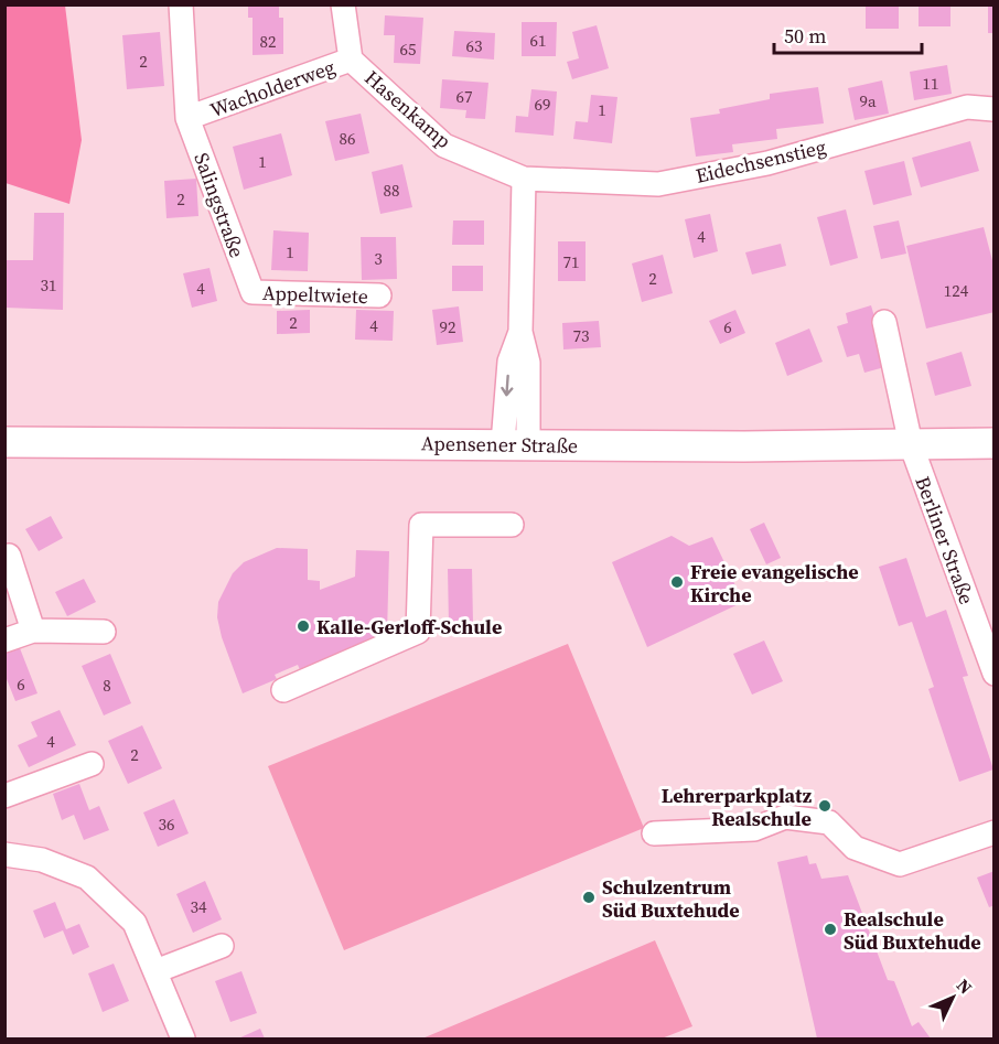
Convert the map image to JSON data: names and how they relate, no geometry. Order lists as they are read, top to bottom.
{
  "streets": {
    "main road": ["Apensener Straße"],
    "street": [
      "Wacholderweg",
      "Hasenkamp",
      "Eidechsenstieg",
      "Salingstraße",
      "Appeltwiete",
      "Berliner Straße"
    ]
  },
  "crossings": [
    ["Wacholderweg", "Hasenkamp"],
    ["Wacholderweg", "Salingstraße"],
    ["Hasenkamp", "Eidechsenstieg"],
    ["Salingstraße", "Appeltwiete"],
    ["Apensener Straße", "Berliner Straße"]
  ],
  "places": [
    "Freie evangelische Kirche",
    "Kalle-Gerloff-Schule",
    "Lehrerparkplatz Realschule",
    "Schulzentrum Süd Buxtehude",
    "Realschule Süd Buxtehude"
  ],
  "house_numbers": [
    "61",
    "82",
    "63",
    "65",
    "2",
    "11",
    "67",
    "9a",
    "69",
    "1",
    "86",
    "1",
    "88",
    "2",
    "4",
    "1",
    "3",
    "71",
    "2",
    "31",
    "4",
    "124",
    "2",
    "4",
    "92",
    "6",
    "73",
    "6",
    "8",
    "4",
    "2",
    "36",
    "34"
  ],
  "scale_bar": "50 m",
  "north": "top right"
}
